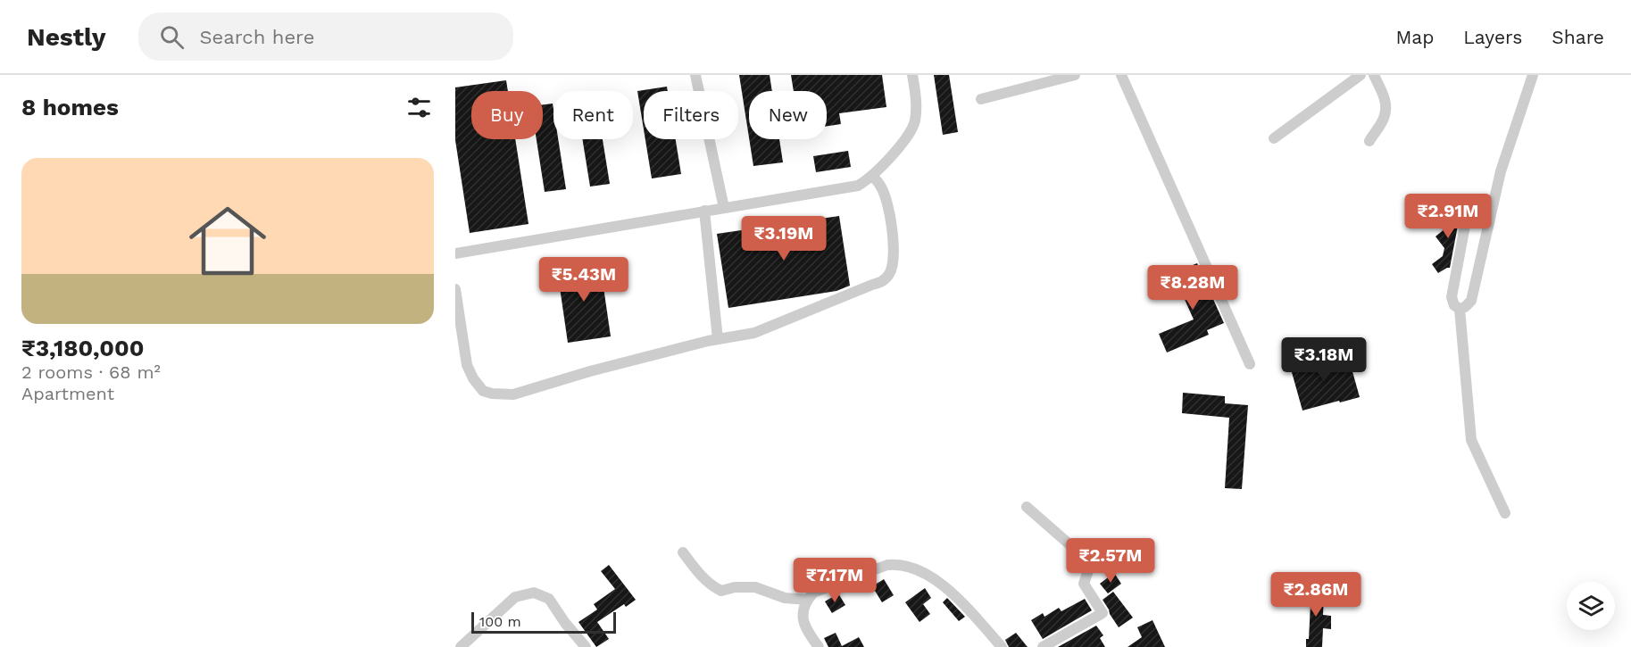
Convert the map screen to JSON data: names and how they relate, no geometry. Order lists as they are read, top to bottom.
{
  "scale_bar": "100 m",
  "page": {
    "header": "Nestly",
    "search": "Search here",
    "nav": ["Map", "Layers", "Share"],
    "heading": "8 homes",
    "chip": [
      "Buy",
      "Rent",
      "Filters",
      "New"
    ],
    "list": [
      {
        "name": "₹3,180,000",
        "note": "2 rooms · 68 m² · Apartment"
      }
    ],
    "price": [
      "₹2.91M",
      "₹3.19M",
      "₹5.43M",
      "₹8.28M",
      "₹3.18M",
      "₹2.57M",
      "₹7.17M",
      "₹2.86M"
    ],
    "scale": "100 m"
  }
}
